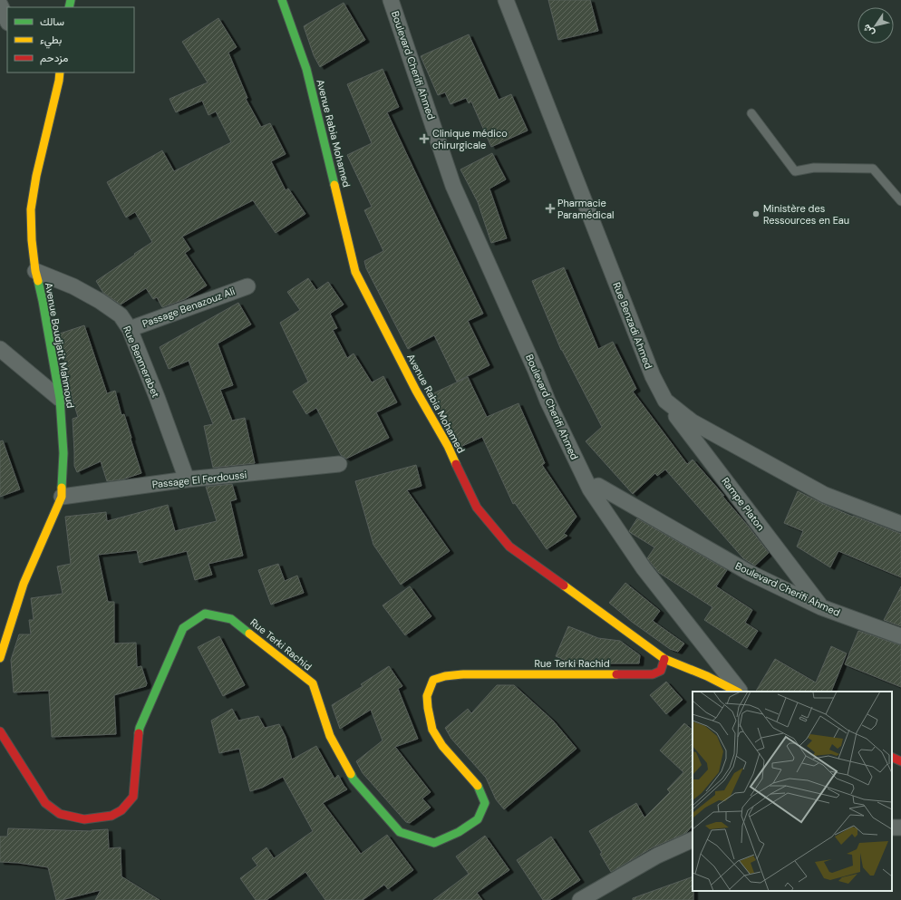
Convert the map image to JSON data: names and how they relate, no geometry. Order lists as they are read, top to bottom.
{
  "streets": {
    "main road": ["Avenue Rabia Mohamed", "Avenue Boudjatit Mahmoud", "Rue Terki Rachid"],
    "street": [
      "Boulevard Cherifi Ahmed",
      "Passage Benazouz Ali",
      "Rue Benzadi Ahmed",
      "Rue Benmerabet",
      "Passage El Ferdoussi",
      "Rampe Platon"
    ]
  },
  "crossings": [
    ["Boulevard Cherifi Ahmed", "Rampe Platon"],
    ["Avenue Rabia Mohamed", "Rue Terki Rachid"],
    ["Passage Benazouz Ali", "Rue Benmerabet"],
    ["Rue Benzadi Ahmed", "Rampe Platon"],
    ["Avenue Boudjatit Mahmoud", "Rue Benmerabet"],
    ["Avenue Boudjatit Mahmoud", "Passage El Ferdoussi"],
    ["Rue Benmerabet", "Passage El Ferdoussi"]
  ],
  "places": {
    "health": ["Clinique médico chirurgicale", "Pharmacie Paramédical"],
    "other": ["Ministère des Ressources en Eau"]
  },
  "legend": ["سالك", "بطيء", "مزدحم"],
  "north": "bottom left"
}
